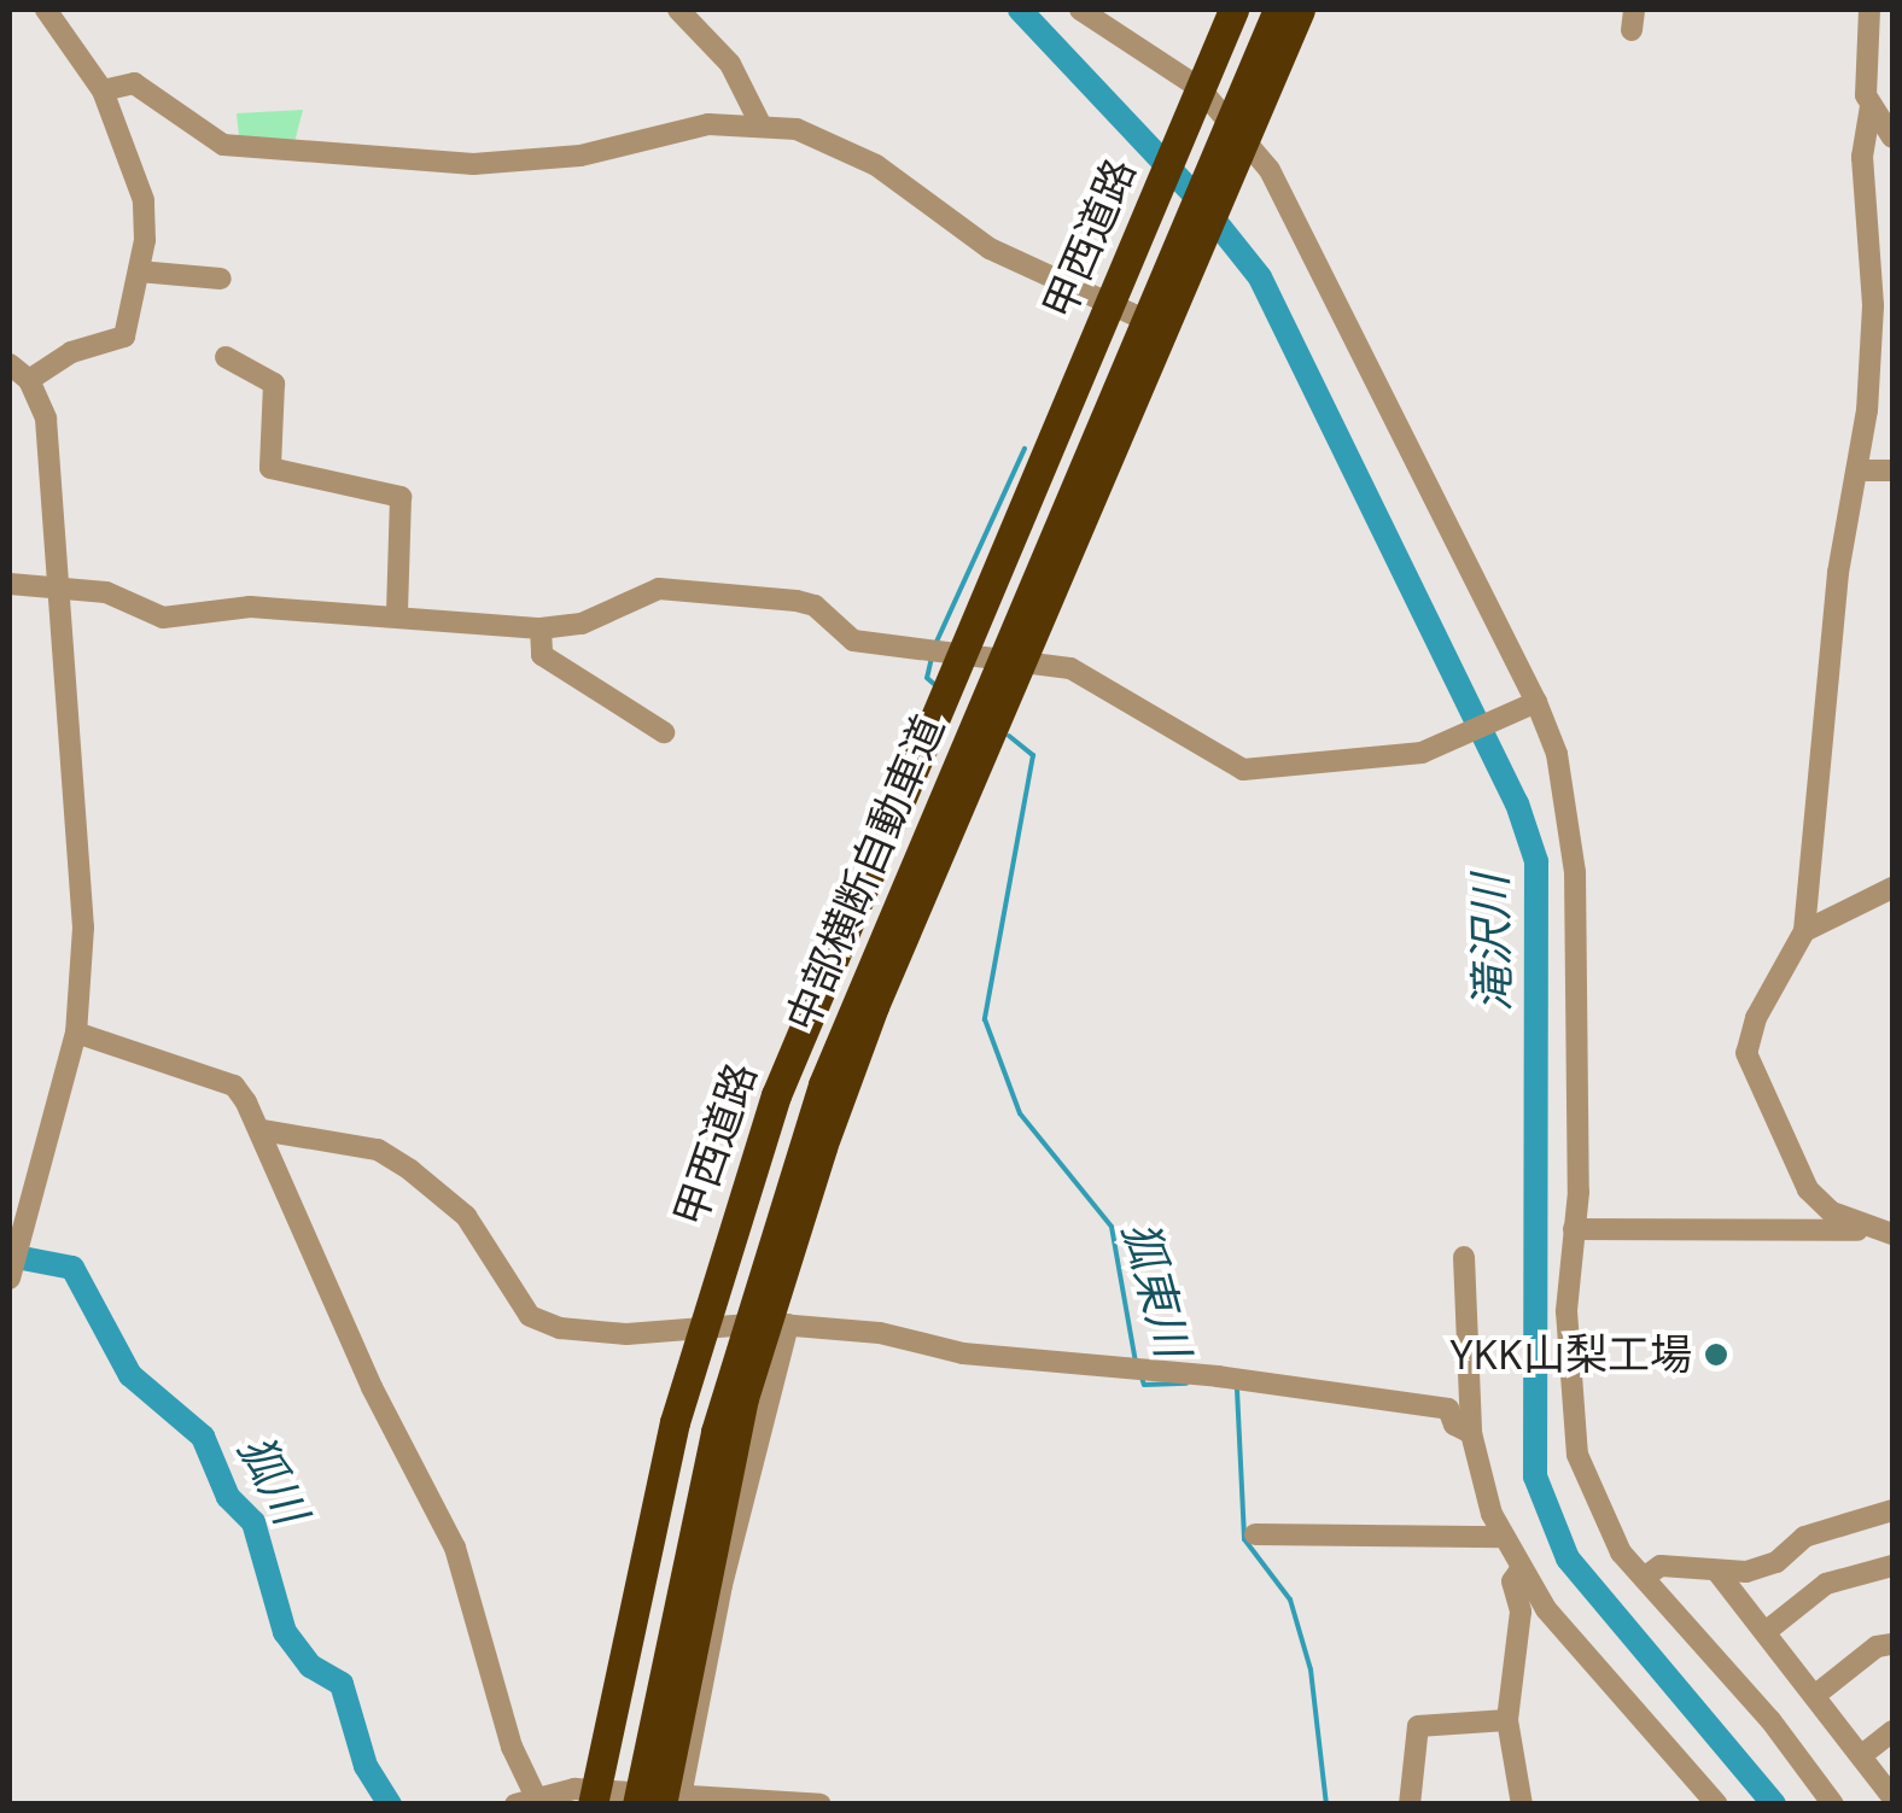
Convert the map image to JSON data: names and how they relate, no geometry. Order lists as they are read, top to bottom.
{
  "streets": {
    "highway": ["甲西道路", "中部横断自動車道"]
  },
  "water": ["滝沢川", "狐東川", "狐川"],
  "places": ["YKK山梨工場"]
}
